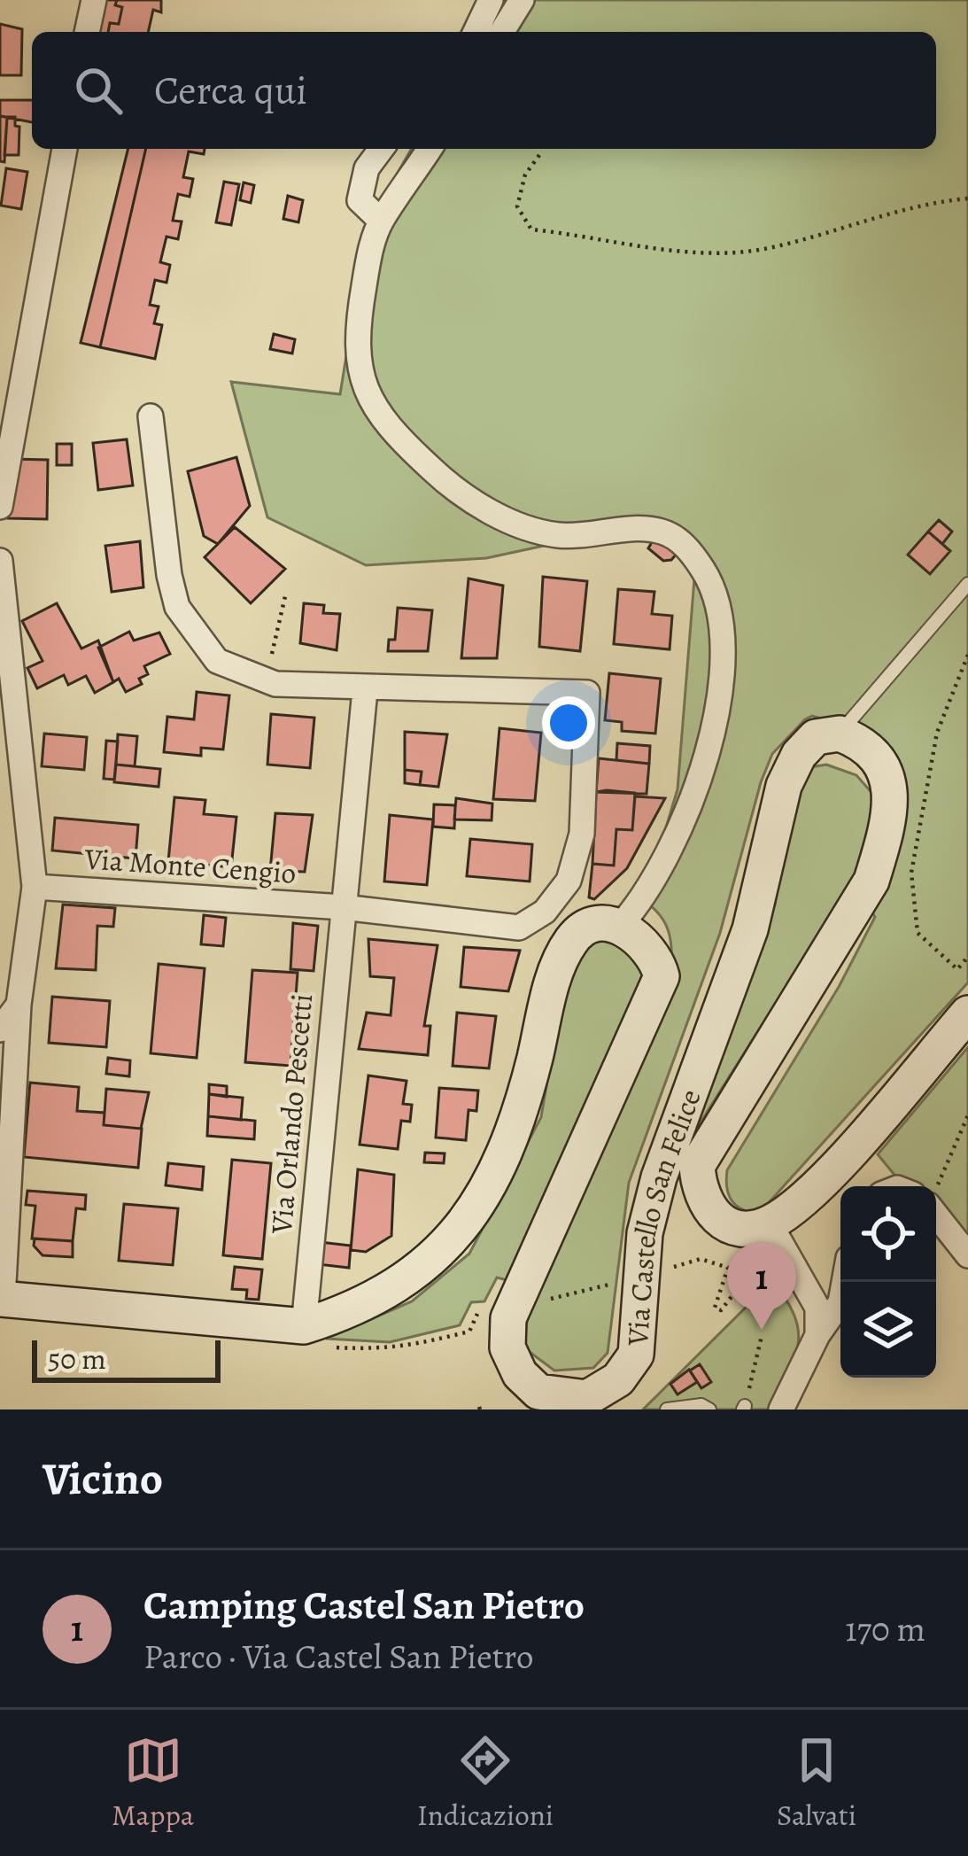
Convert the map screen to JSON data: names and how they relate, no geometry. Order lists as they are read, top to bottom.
{
  "streets": {
    "street": ["Via Monte Cengio", "Via Orlando Pescetti", "Via Castello San Felice"]
  },
  "crossings": [
    ["Via Monte Cengio", "Via Orlando Pescetti"]
  ],
  "scale_bar": "50 m",
  "page": {
    "search": "Cerca qui",
    "pins": "1",
    "scale": "50 m",
    "heading": "Vicino",
    "list": [
      {
        "mark": "1",
        "name": "Camping Castel San Pietro",
        "note": "Parco · Via Castel San Pietro",
        "value": "170 m"
      }
    ],
    "nav": ["Mappa", "Indicazioni", "Salvati"]
  }
}
